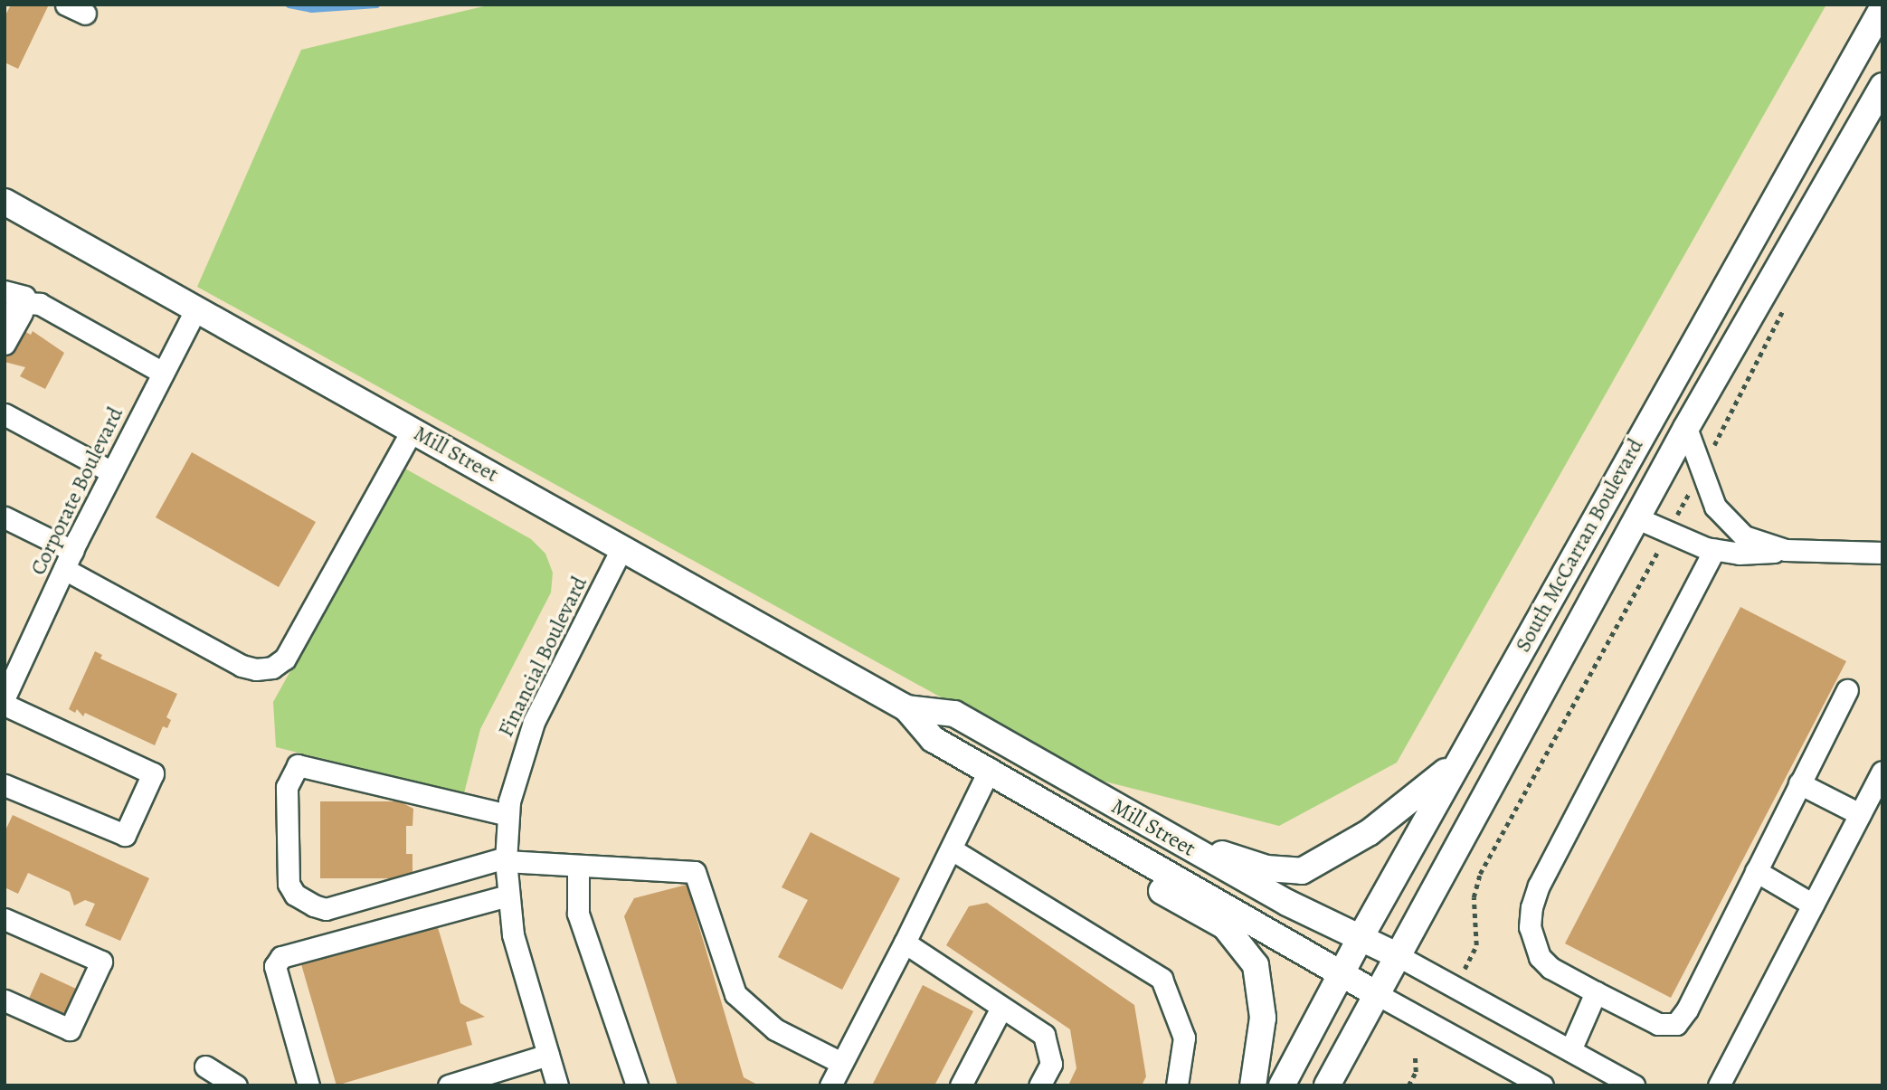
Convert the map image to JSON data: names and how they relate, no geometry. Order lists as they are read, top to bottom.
{
  "streets": {
    "main road": ["Mill Street", "South McCarran Boulevard"],
    "street": ["Corporate Boulevard", "Financial Boulevard"]
  },
  "crossings": [
    ["Mill Street", "Corporate Boulevard"],
    ["Mill Street", "South McCarran Boulevard"],
    ["Mill Street", "Financial Boulevard"]
  ]
}
